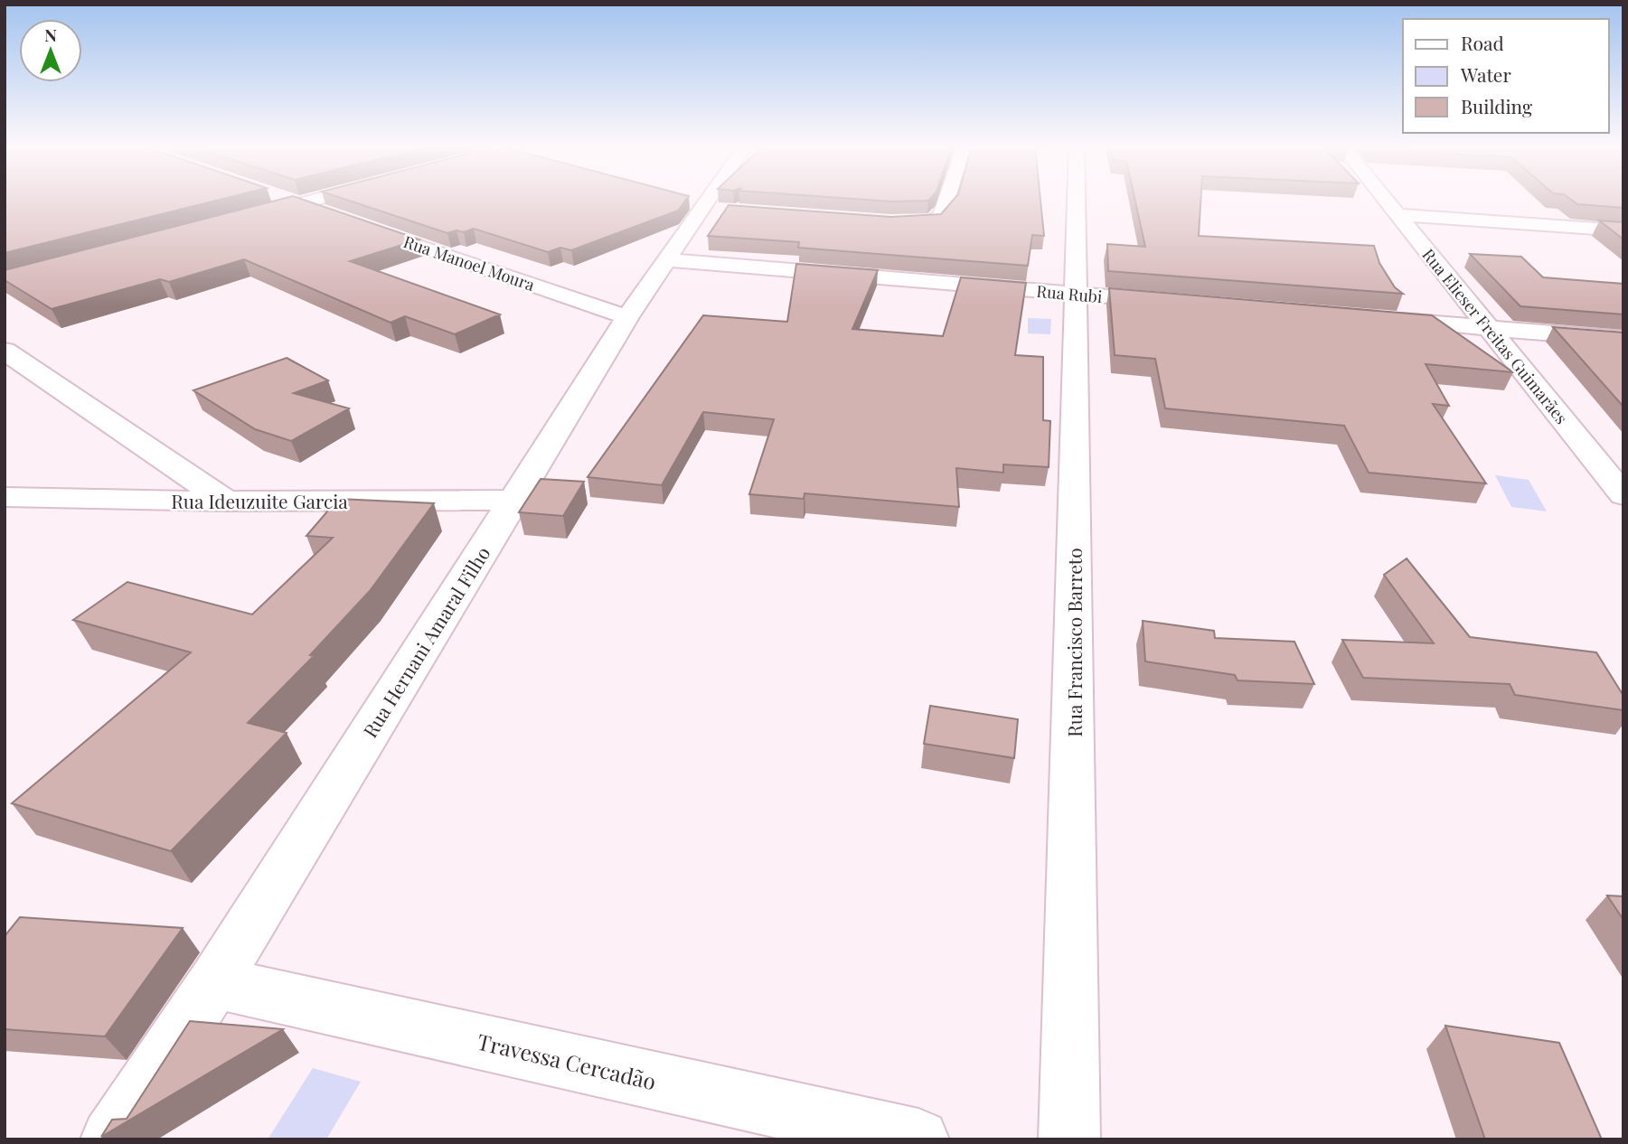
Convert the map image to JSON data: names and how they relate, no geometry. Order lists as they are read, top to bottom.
{
  "streets": {
    "street": [
      "Rua Manoel Moura",
      "Rua Rubi",
      "Rua Elieser Freitas Guimarães",
      "Rua Ideuzuite Garcia",
      "Rua Hernani Amaral Filho",
      "Rua Francisco Barreto",
      "Travessa Cercadão"
    ]
  },
  "crossings": [
    ["Rua Manoel Moura", "Rua Hernani Amaral Filho"],
    ["Rua Rubi", "Rua Hernani Amaral Filho"],
    ["Rua Rubi", "Rua Francisco Barreto"],
    ["Rua Ideuzuite Garcia", "Rua Hernani Amaral Filho"],
    ["Rua Hernani Amaral Filho", "Travessa Cercadão"]
  ],
  "legend": ["Road", "Water", "Building"],
  "north": "top"
}
